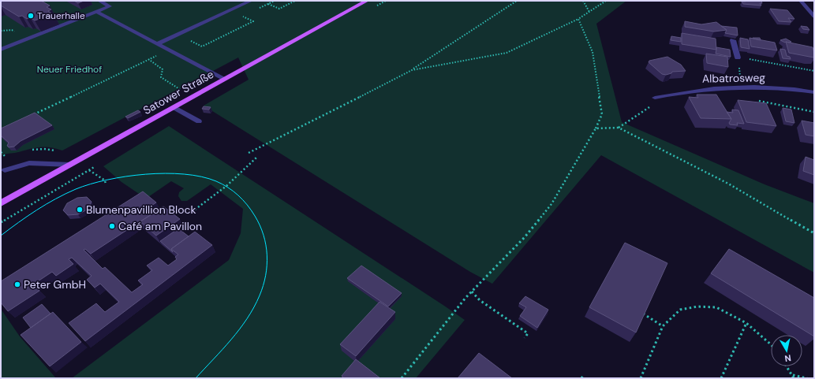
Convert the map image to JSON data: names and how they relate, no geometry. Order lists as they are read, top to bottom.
{
  "streets": {
    "main road": ["Satower Straße"],
    "street": ["Albatrosweg"]
  },
  "parks": ["Neuer Friedhof"],
  "places": [
    "Trauerhalle",
    "Blumenpavillion Block",
    "Café am Pavillon",
    "Peter GmbH"
  ],
  "north": "bottom"
}
